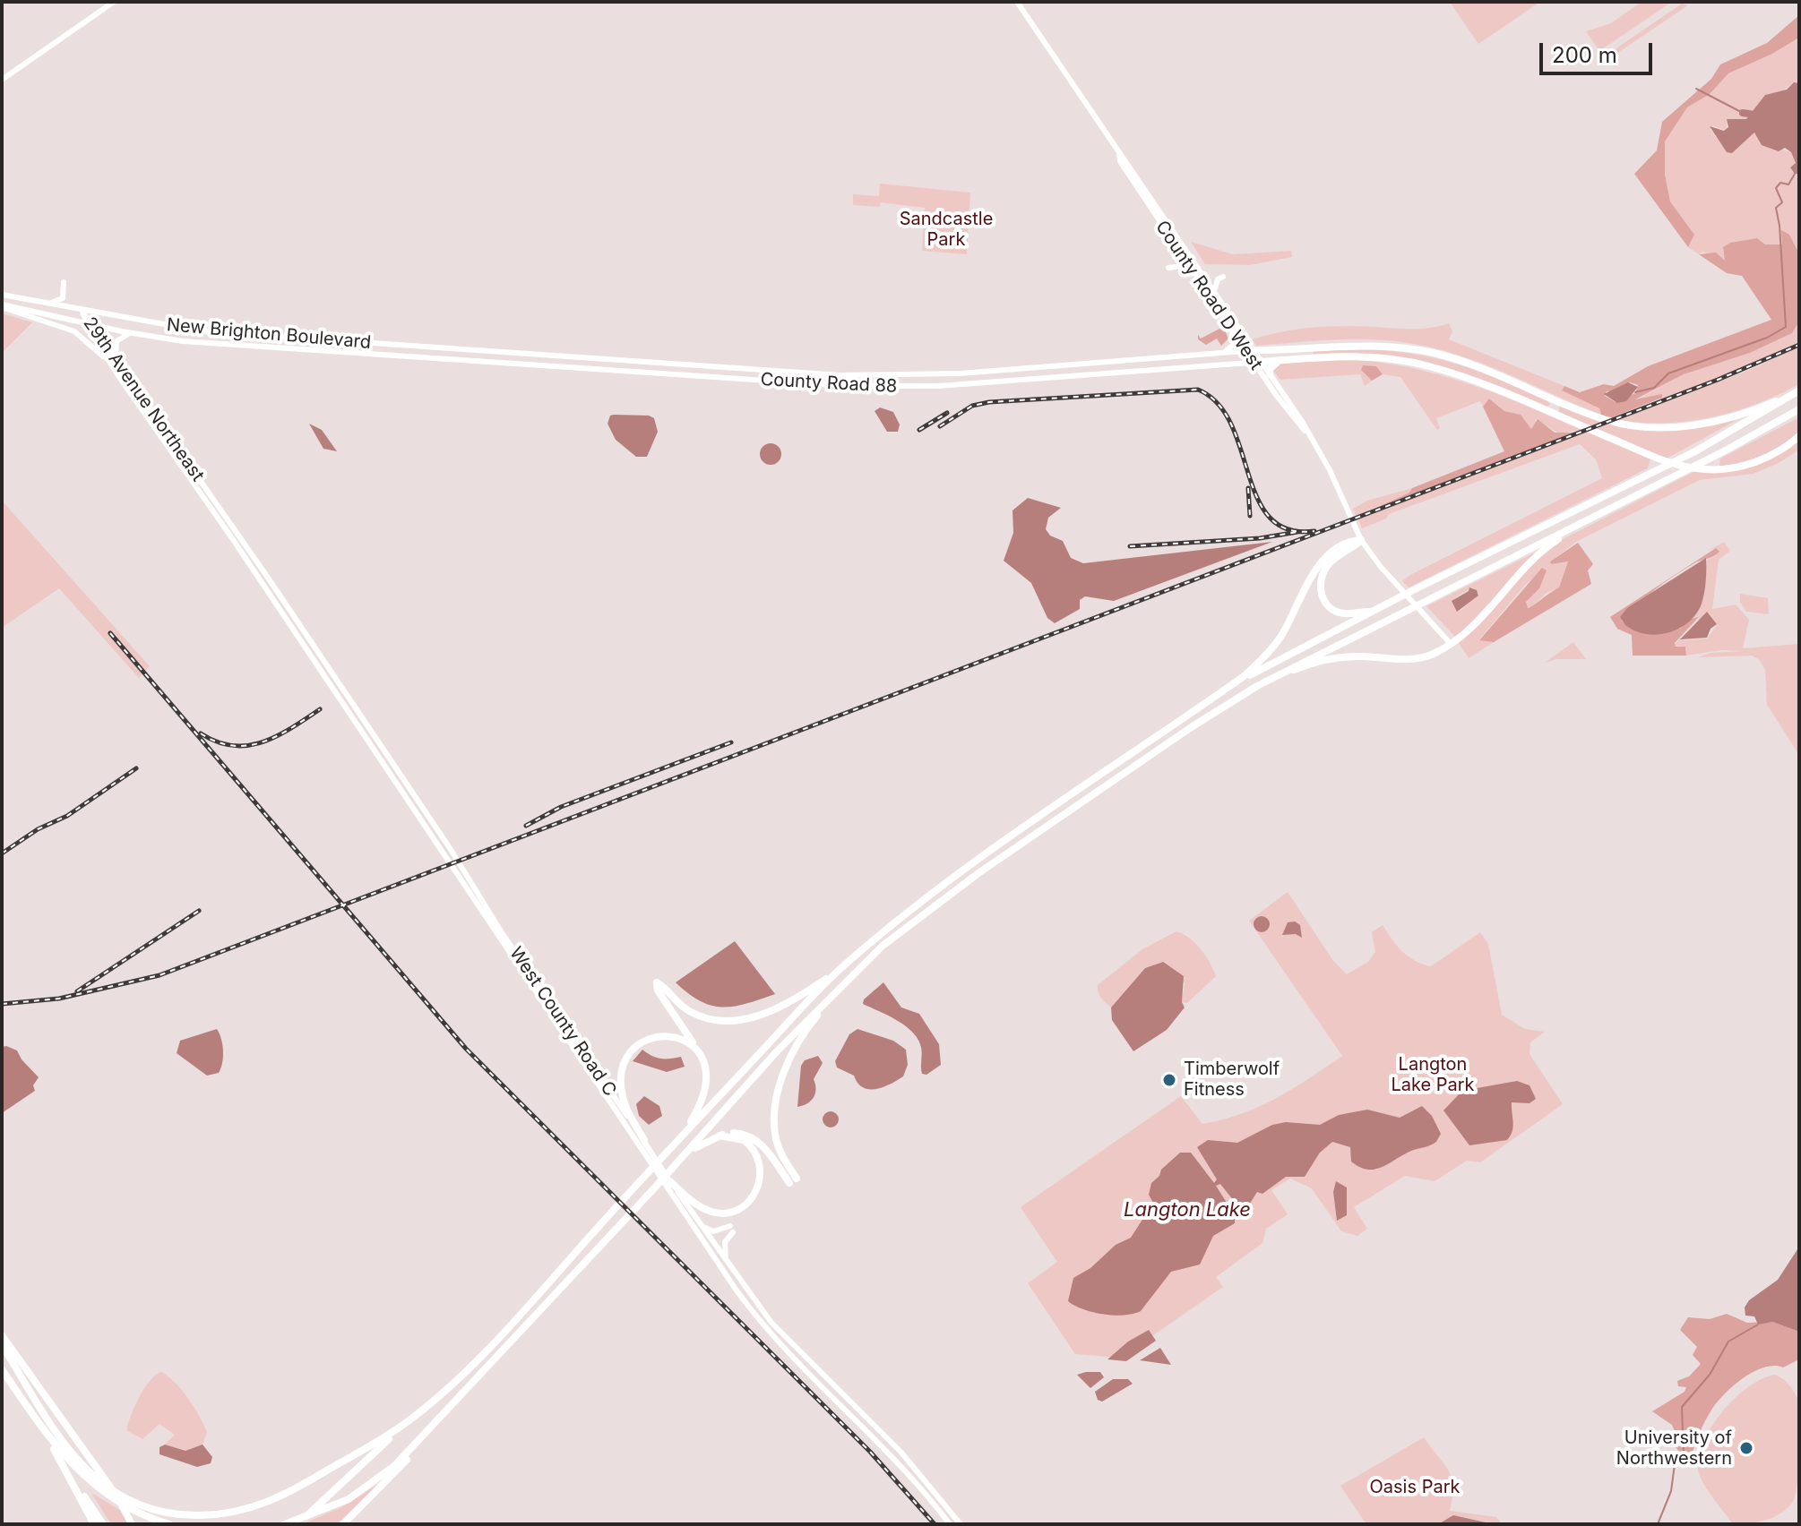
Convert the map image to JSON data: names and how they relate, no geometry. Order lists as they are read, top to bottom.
{
  "streets": {
    "main road": [
      "County Road D West",
      "New Brighton Boulevard",
      "County Road 88",
      "29th Avenue Northeast",
      "West County Road C"
    ]
  },
  "crossings": [
    ["County Road D West", "County Road 88"],
    ["New Brighton Boulevard", "County Road 88"],
    ["New Brighton Boulevard", "29th Avenue Northeast"],
    ["29th Avenue Northeast", "West County Road C"]
  ],
  "water": ["Langton Lake"],
  "parks": ["Sandcastle Park", "Langton Lake Park", "Oasis Park"],
  "places": ["Timberwolf Fitness", "University of Northwestern"],
  "scale_bar": "200 m"
}
